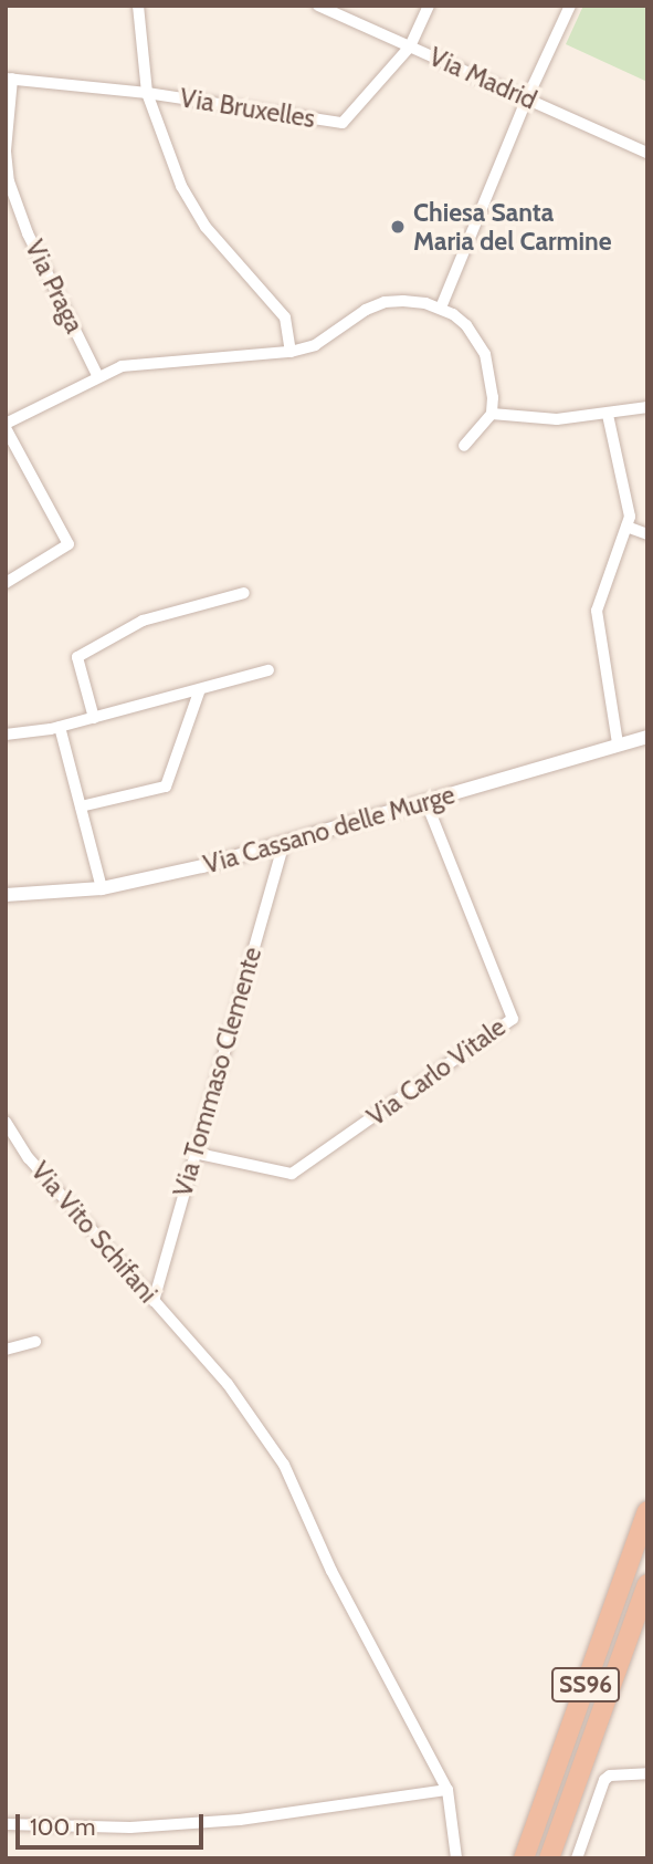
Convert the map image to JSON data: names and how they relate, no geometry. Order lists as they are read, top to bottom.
{
  "streets": {
    "highway": ["SS96"],
    "street": [
      "Via Madrid",
      "Via Bruxelles",
      "Via Praga",
      "Via Cassano delle Murge",
      "Via Tommaso Clemente",
      "Via Carlo Vitale",
      "Via Vito Schifani"
    ]
  },
  "crossings": [
    ["Via Madrid", "Via Bruxelles"],
    ["Via Bruxelles", "Via Praga"],
    ["Via Cassano delle Murge", "Via Tommaso Clemente"],
    ["Via Cassano delle Murge", "Via Carlo Vitale"],
    ["Via Tommaso Clemente", "Via Carlo Vitale"],
    ["Via Tommaso Clemente", "Via Vito Schifani"]
  ],
  "places": ["Chiesa Santa Maria del Carmine"],
  "scale_bar": "100 m"
}
